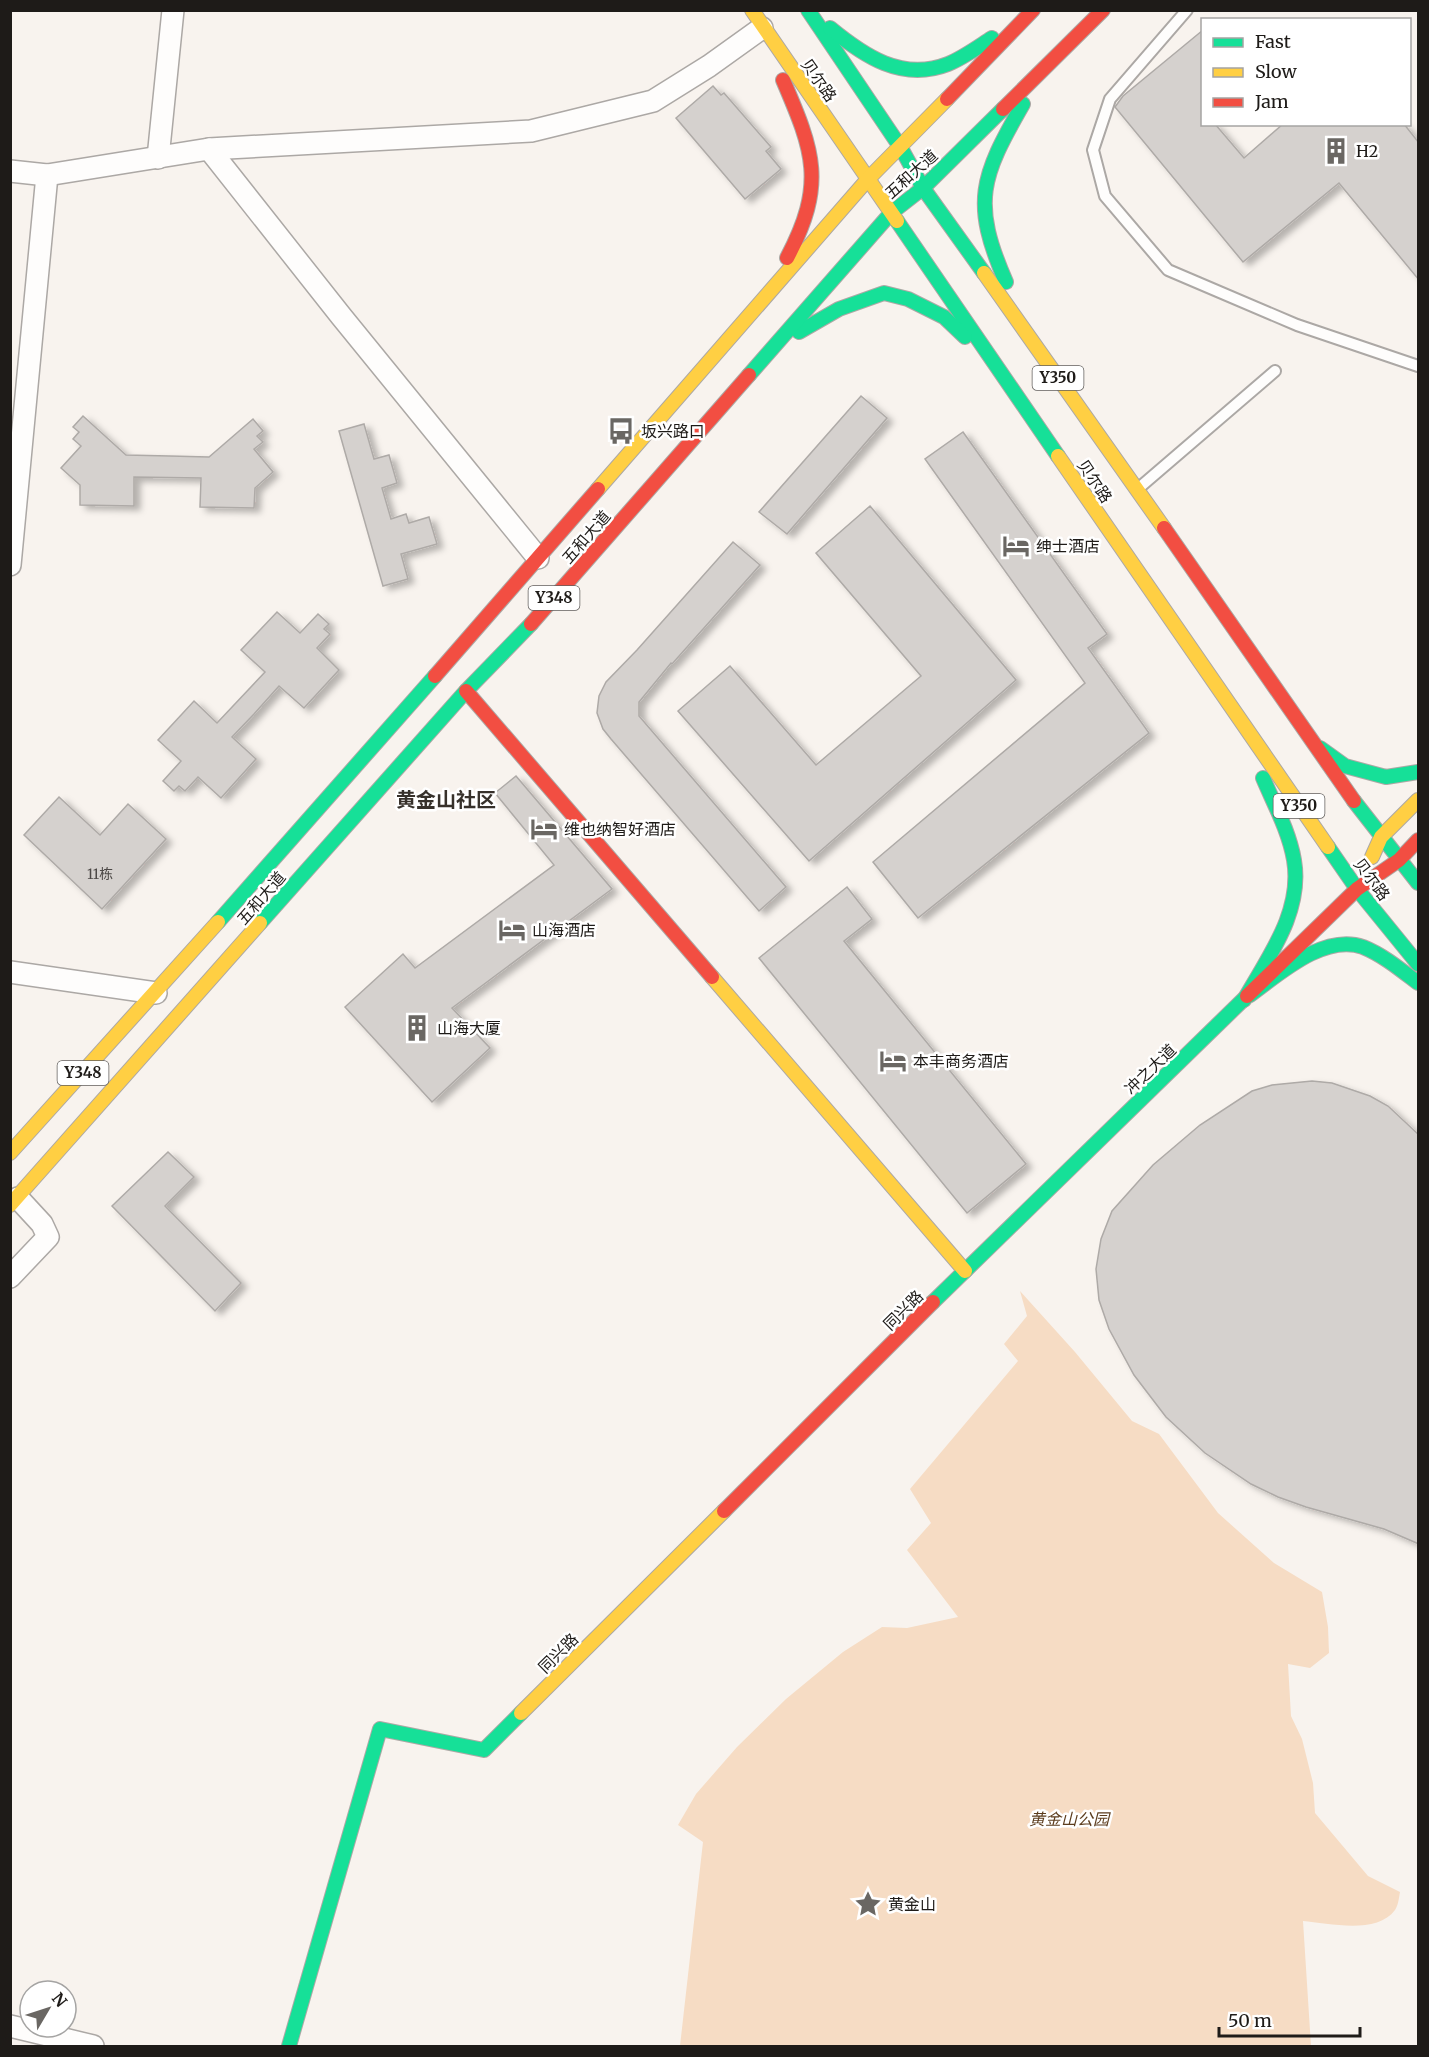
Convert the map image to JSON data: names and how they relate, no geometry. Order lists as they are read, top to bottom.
{
  "streets": {
    "main road": [
      "贝尔路",
      "五和大道",
      "Y350",
      "Y348",
      "冲之大道",
      "同兴路"
    ]
  },
  "crossings": [
    ["贝尔路", "五和大道"],
    ["贝尔路", "冲之大道"],
    ["冲之大道", "同兴路"]
  ],
  "districts": ["黄金山社区"],
  "parks": ["黄金山公园"],
  "places": {
    "building": ["H2", "山海大厦"],
    "bus stop": ["坂兴路口"],
    "hotel": [
      "绅士酒店",
      "维也纳智好酒店",
      "山海酒店",
      "本丰商务酒店"
    ],
    "place": ["黄金山"]
  },
  "house_numbers": ["11栋"],
  "legend": ["Fast", "Slow", "Jam"],
  "scale_bar": "50 m",
  "north": "top right"
}
